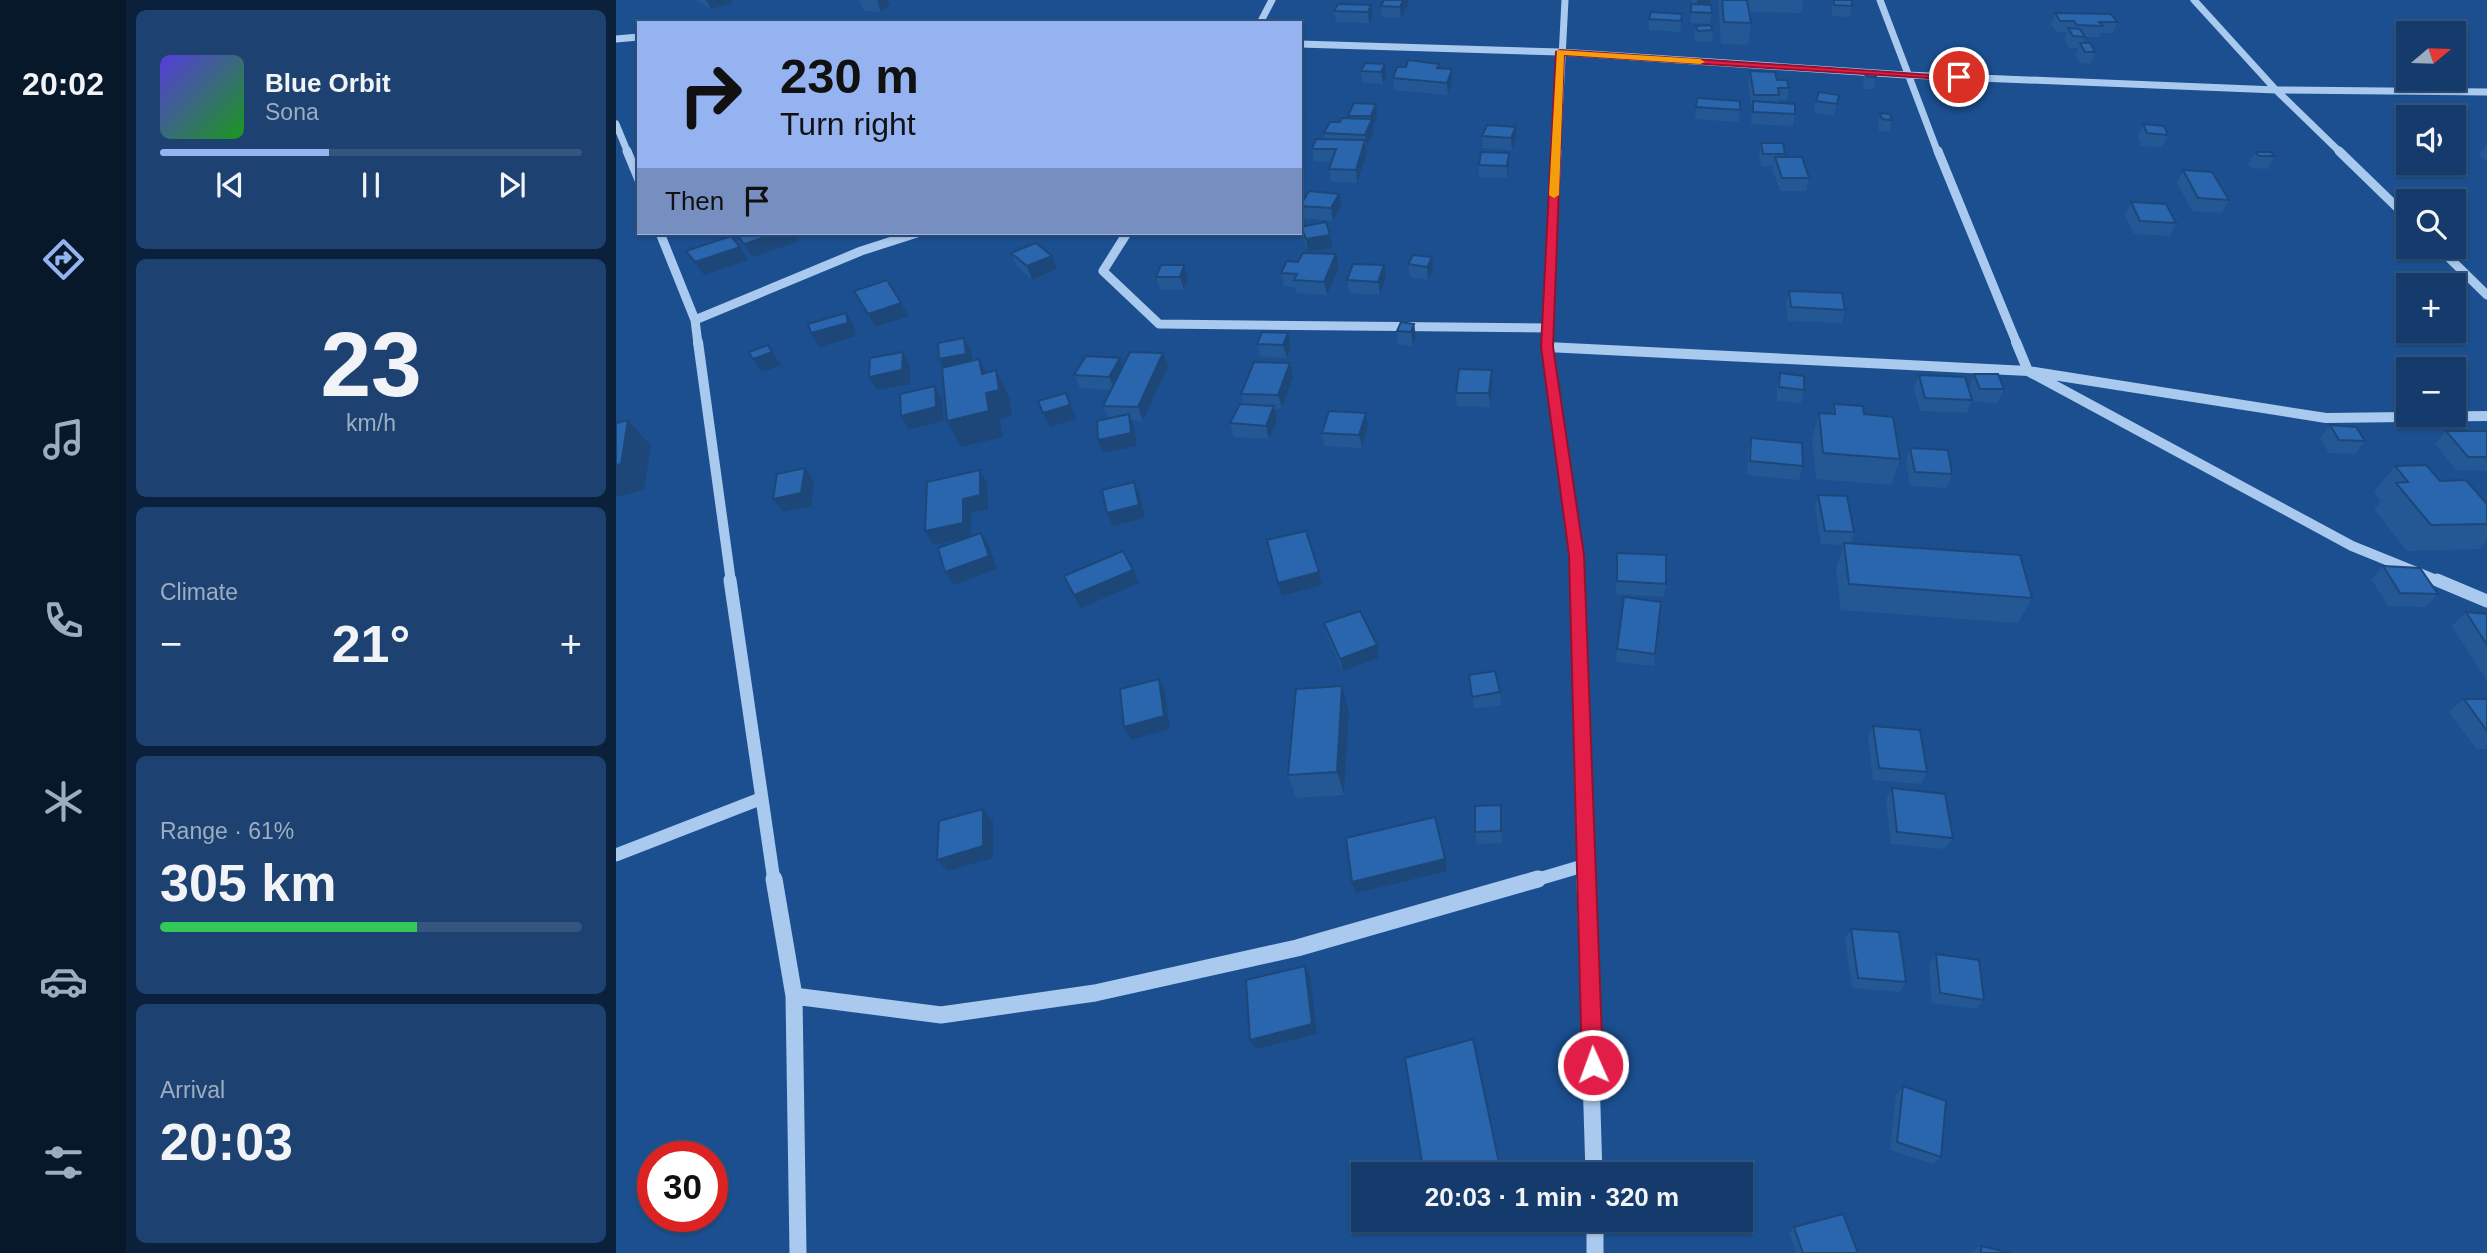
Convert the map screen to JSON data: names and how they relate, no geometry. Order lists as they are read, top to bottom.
{
  "north": "right",
  "page": {
    "tabs": "20:02",
    "map_buttons": ["+", "−"],
    "turn": ["230 m", "Turn right"],
    "song": ["Blue Orbit", "Sona"],
    "then": "Then",
    "tile": [
      ["23", "km/h"],
      "Climate",
      ["Range · 61%", "305 km"],
      ["Arrival", "20:03"]
    ],
    "heat": ["−", "21°", "+"],
    "limit": "30",
    "trip": "20:03 · 1 min · 320 m"
  }
}
